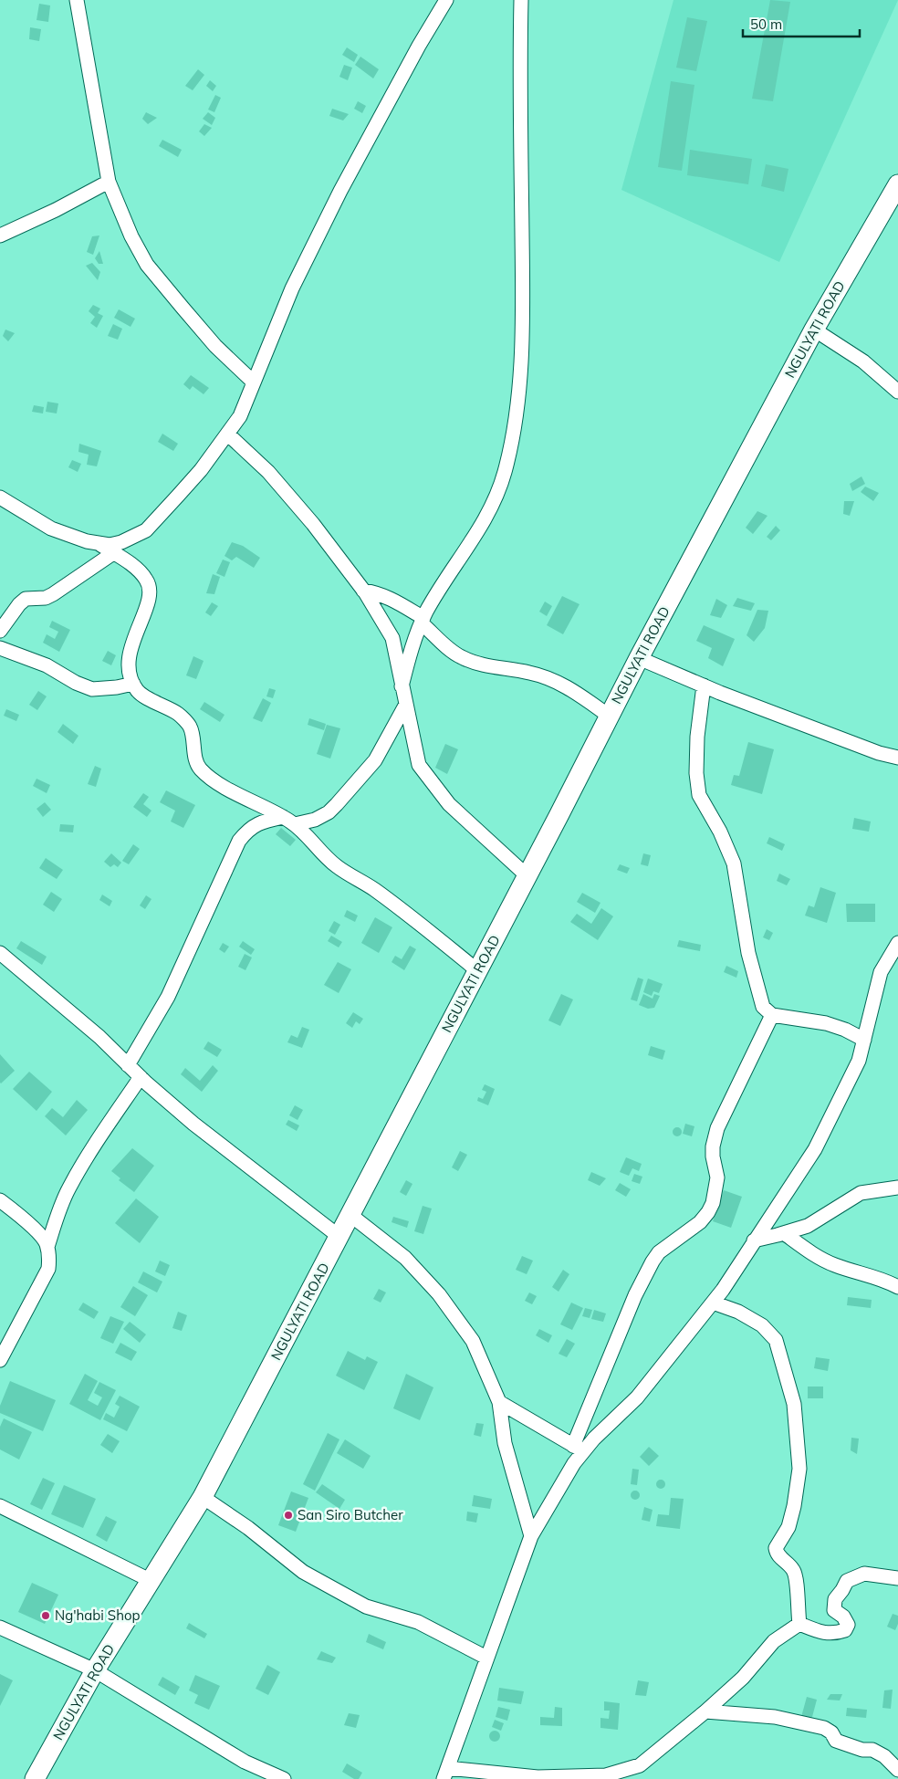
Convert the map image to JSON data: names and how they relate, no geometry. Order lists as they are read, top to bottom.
{
  "streets": {
    "main road": ["NGULYATI ROAD"]
  },
  "places": ["San Siro Butcher", "Ng'habi Shop"],
  "scale_bar": "50 m"
}
